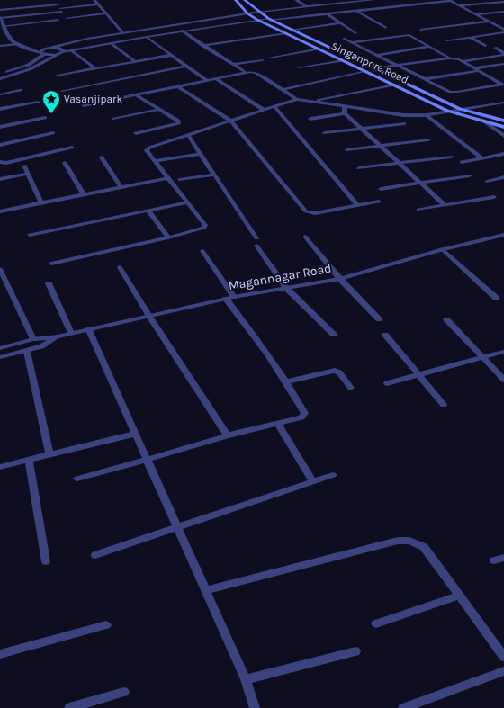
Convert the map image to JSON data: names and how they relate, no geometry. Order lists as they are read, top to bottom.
{
  "streets": {
    "main road": ["Singanpore Road"],
    "street": ["Magannagar Road"]
  },
  "places": {
    "place": ["Vasanjipark"]
  }
}
